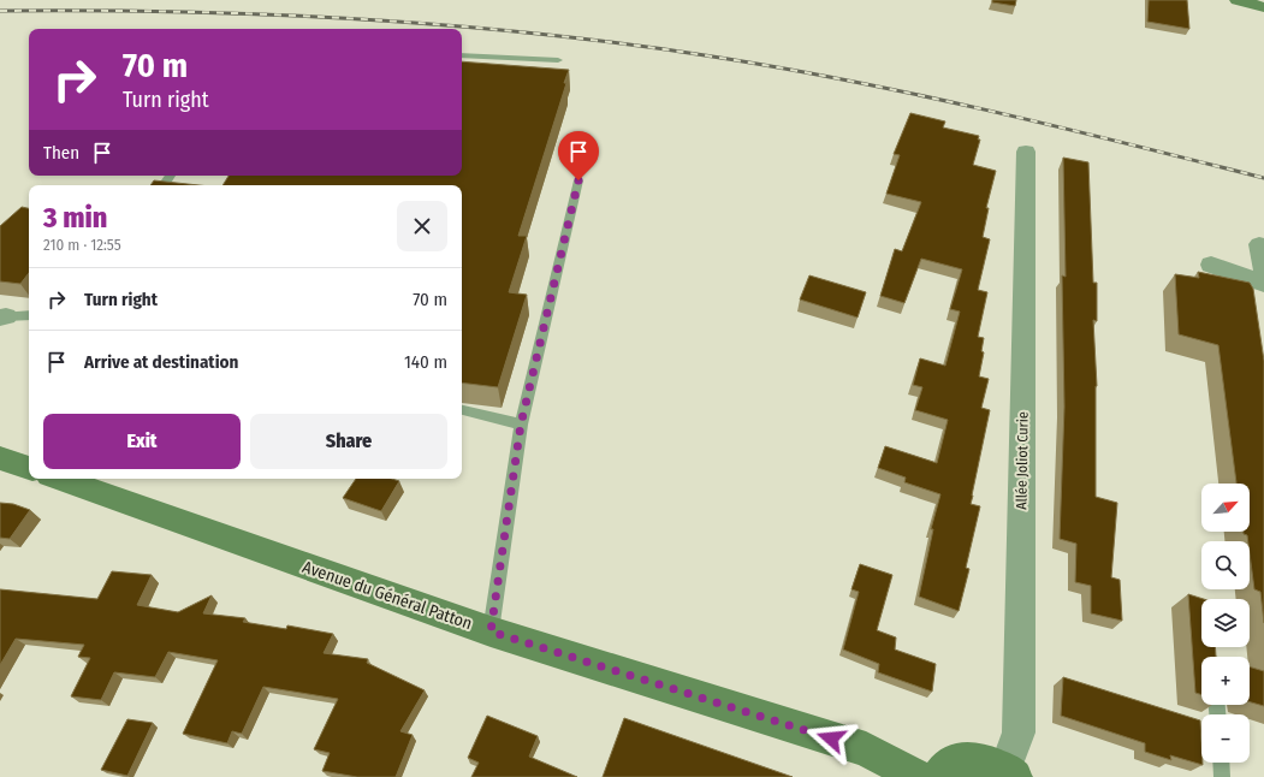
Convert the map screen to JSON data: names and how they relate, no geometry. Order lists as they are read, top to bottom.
{
  "streets": {
    "main road": ["Avenue du Général Patton"],
    "street": ["Allée Joliot Curie"]
  },
  "north": "top right",
  "page": {
    "turn": ["70 m", "Turn right"],
    "then": "Then",
    "heading": ["3 min", "210 m · 12:55"],
    "list": [
      {
        "name": "Turn right",
        "value": "70 m"
      },
      {
        "name": "Arrive at destination",
        "value": "140 m"
      }
    ],
    "buttons": ["Exit", "Share"],
    "map_buttons": ["+", "−"]
  }
}
